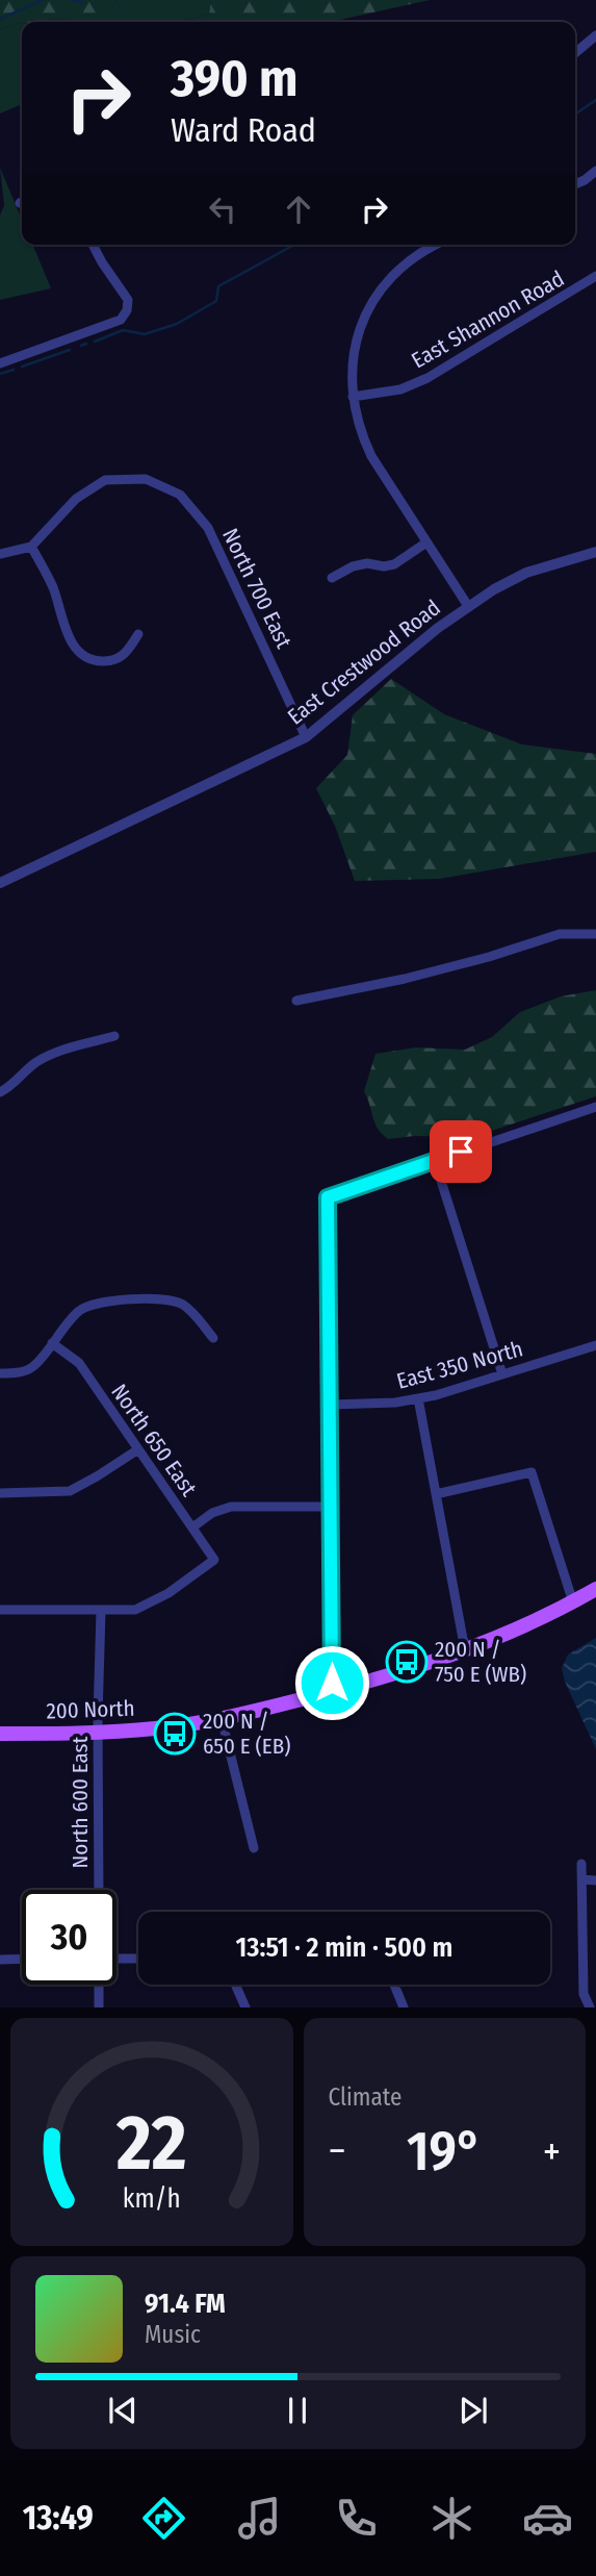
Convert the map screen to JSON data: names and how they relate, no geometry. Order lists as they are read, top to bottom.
{
  "streets": {
    "main road": ["200 North"],
    "street": [
      "East Shannon Road",
      "North 700 East",
      "East Crestwood Road",
      "East 350 North",
      "North 650 East",
      "North 600 East"
    ]
  },
  "crossings": [
    ["North 700 East", "East Crestwood Road"],
    ["200 North", "North 600 East"]
  ],
  "places": {
    "bus stop": ["200 N / 750 E (WB)", "200 N / 650 E (EB)"]
  },
  "page": {
    "turn": ["390 m", "Ward Road"],
    "limit": "30",
    "trip": "13:51 · 2 min · 500 m",
    "tile": "Climate",
    "heat": ["−", "19°", "+"],
    "song": ["91.4 FM", "Music"],
    "tabs": "13:49",
    "gauge": ["22", "km/h"]
  }
}
